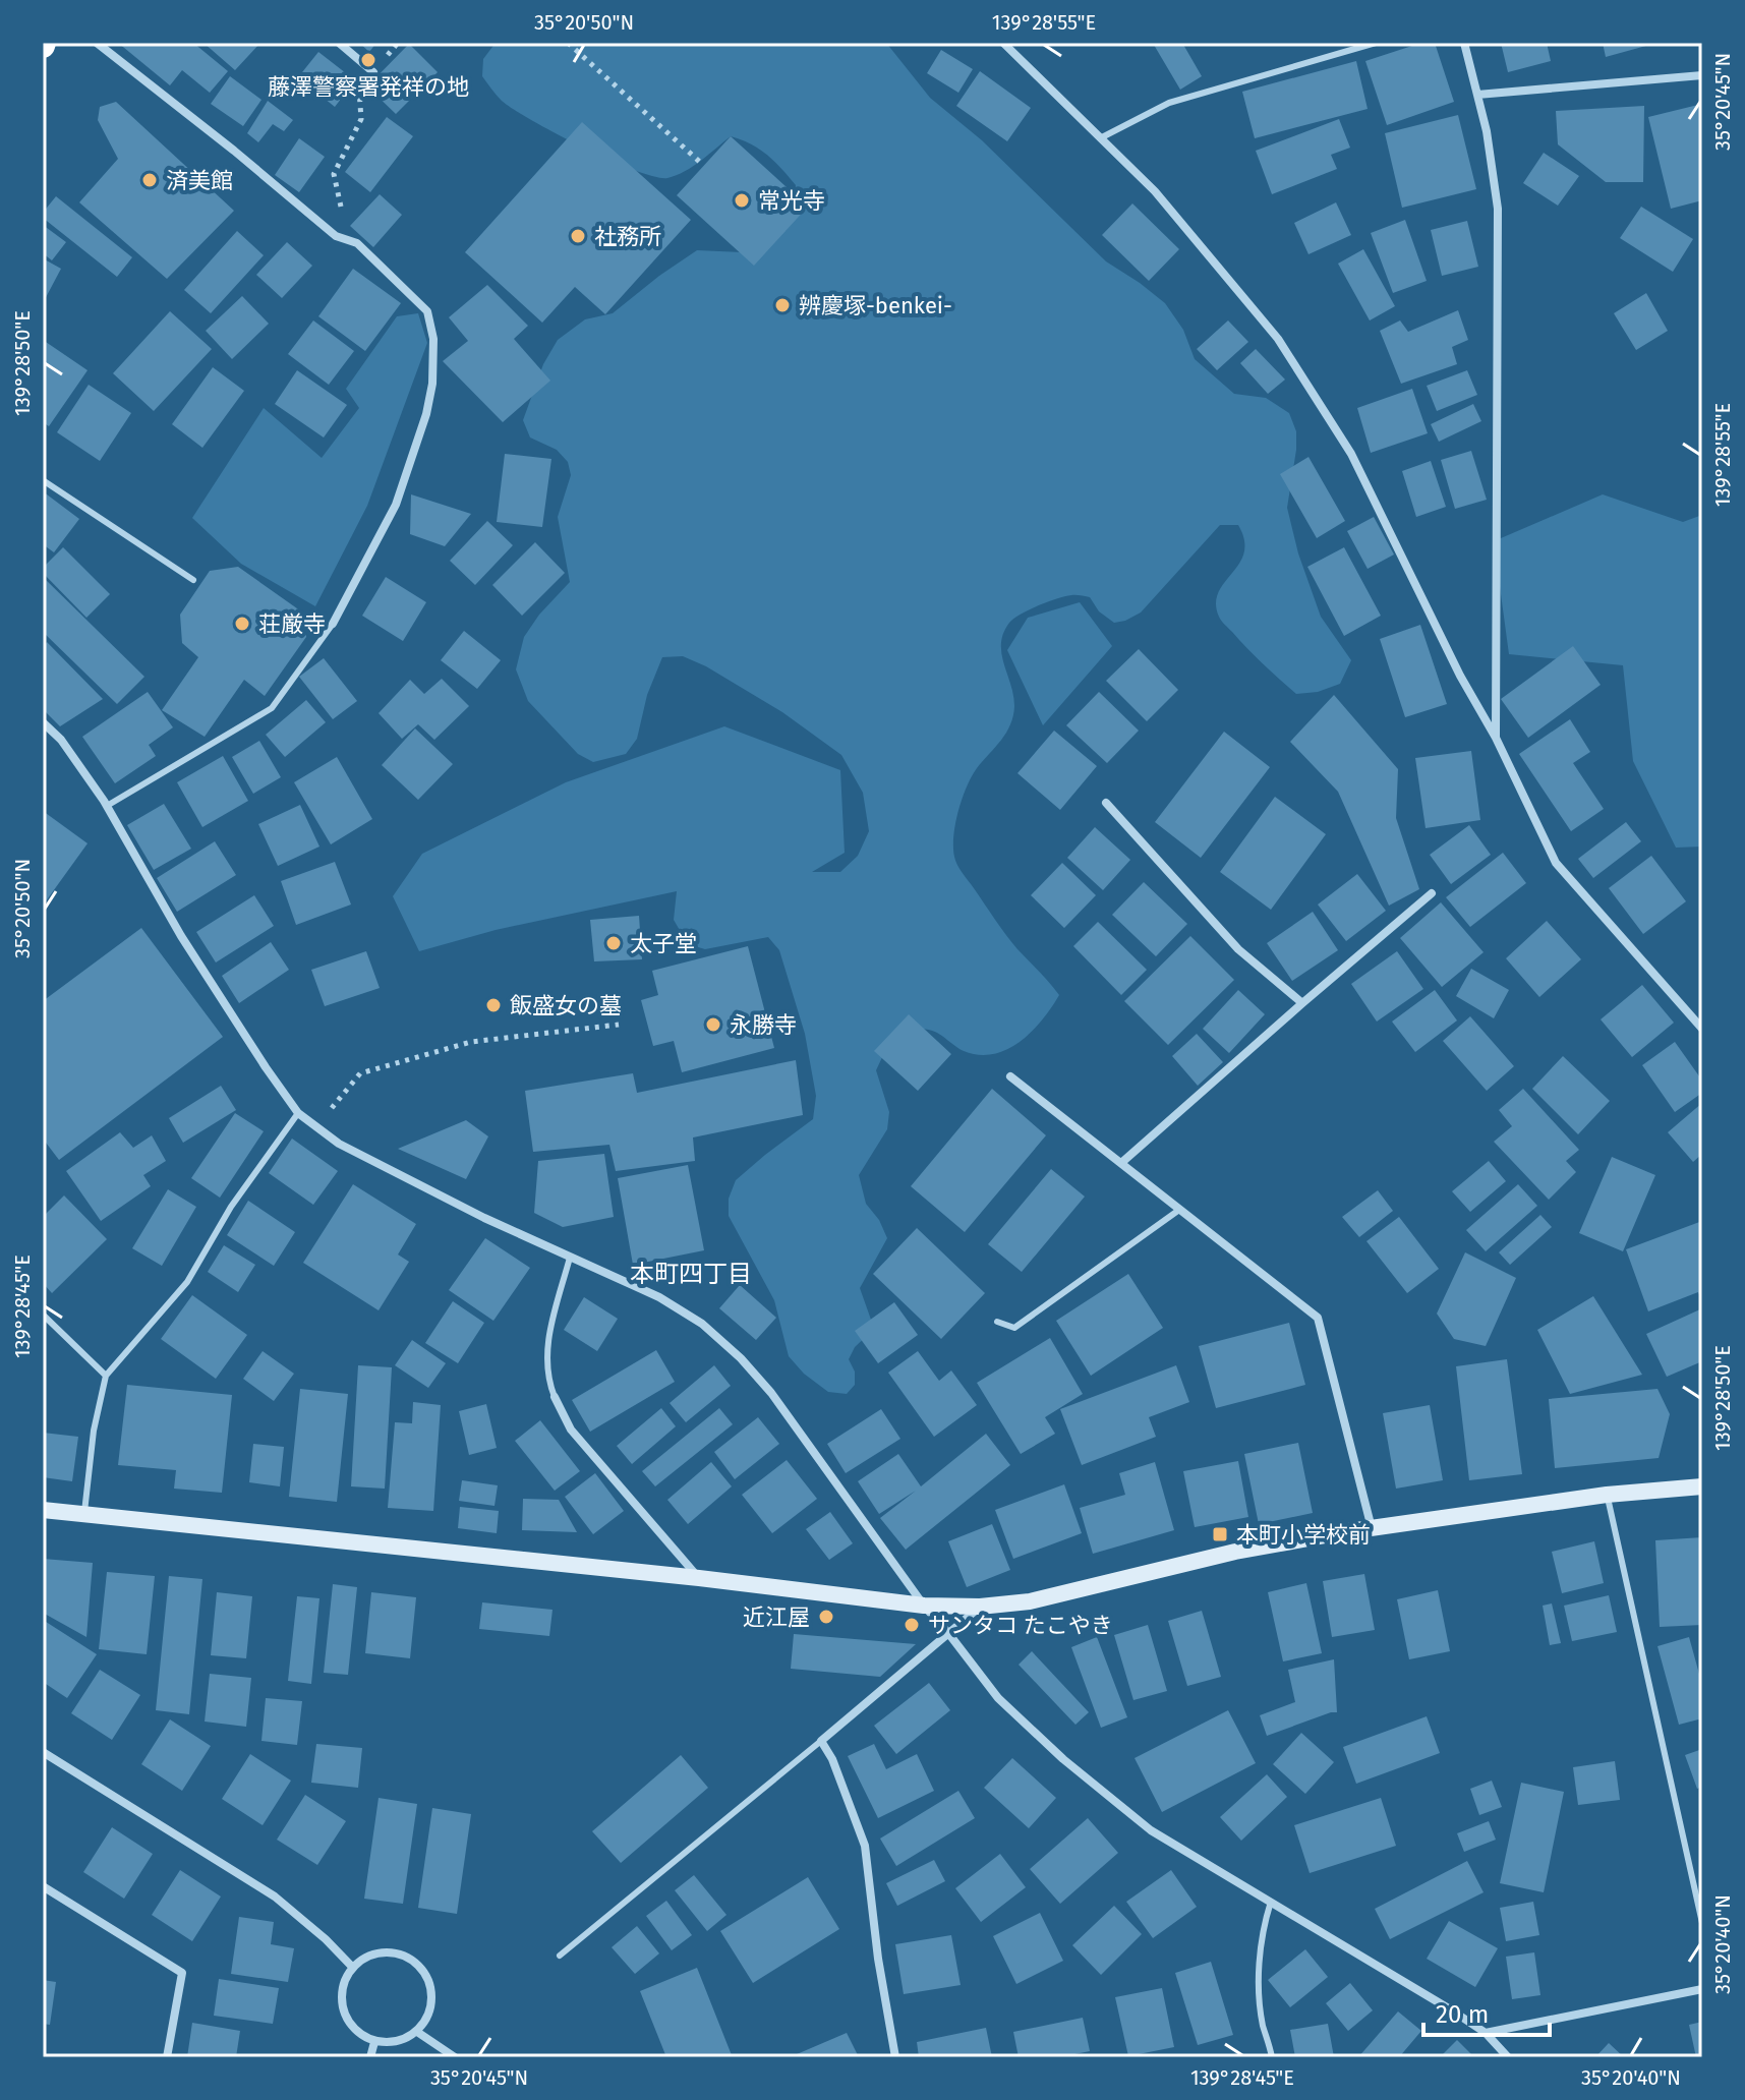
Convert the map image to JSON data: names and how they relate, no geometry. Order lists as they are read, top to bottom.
{
  "districts": ["本町四丁目"],
  "places": {
    "other": [
      "藤澤警察署発祥の地",
      "済美館",
      "常光寺",
      "社務所",
      "辨慶塚-benkei-",
      "荘厳寺",
      "太子堂",
      "飯盛女の墓",
      "永勝寺",
      "近江屋",
      "サンタコ たこやき"
    ],
    "transit": ["本町小学校前"]
  },
  "scale_bar": "20 m",
  "coordinates": [
    "35°20'50\"N",
    "139°28'55\"E",
    "35°20'45\"N",
    "139°28'50\"E",
    "139°28'45\"E",
    "35°20'40\"N"
  ]
}
